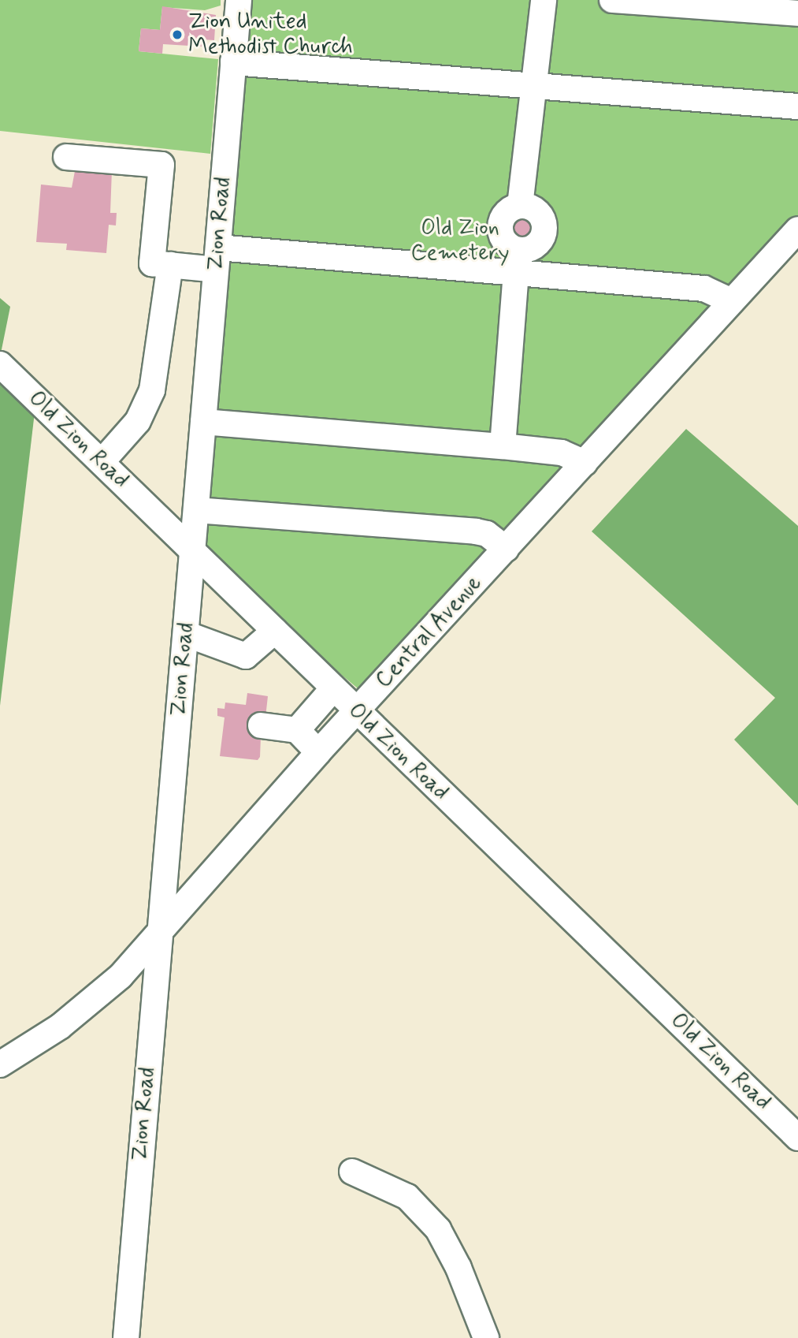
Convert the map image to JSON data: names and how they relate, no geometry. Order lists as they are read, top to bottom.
{
  "streets": {
    "street": ["Zion Road", "Old Zion Road", "Central Avenue"]
  },
  "crossings": [
    ["Zion Road", "Old Zion Road"],
    ["Zion Road", "Central Avenue"],
    ["Old Zion Road", "Central Avenue"]
  ],
  "parks": ["Old Zion Cemetery"],
  "places": ["Zion United Methodist Church"]
}
